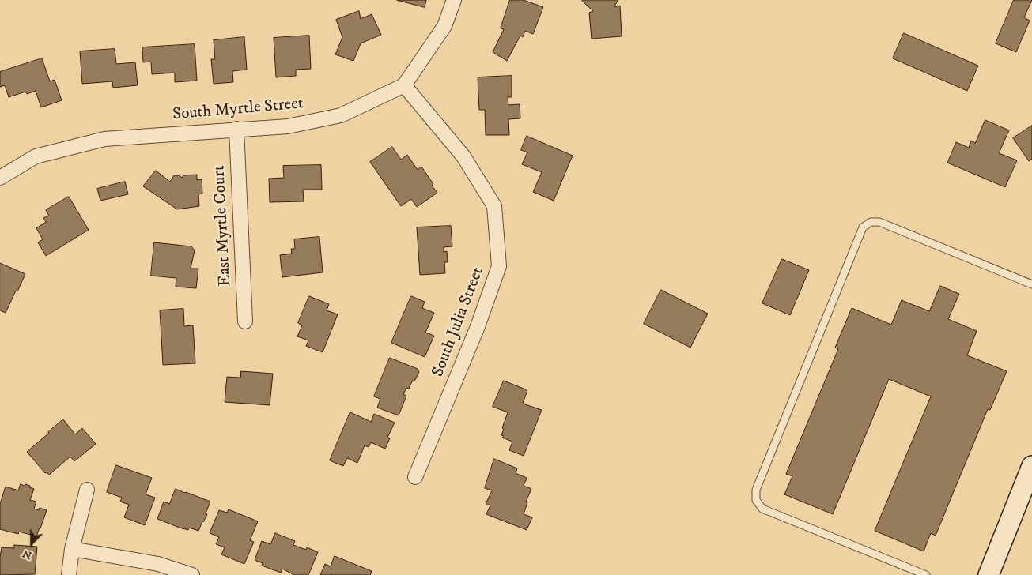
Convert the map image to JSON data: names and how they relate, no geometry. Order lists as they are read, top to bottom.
{
  "streets": {
    "street": ["South Myrtle Street", "East Myrtle Court", "South Julia Street"]
  },
  "crossings": [
    ["South Myrtle Street", "East Myrtle Court"],
    ["South Myrtle Street", "South Julia Street"]
  ],
  "north": "bottom"
}
